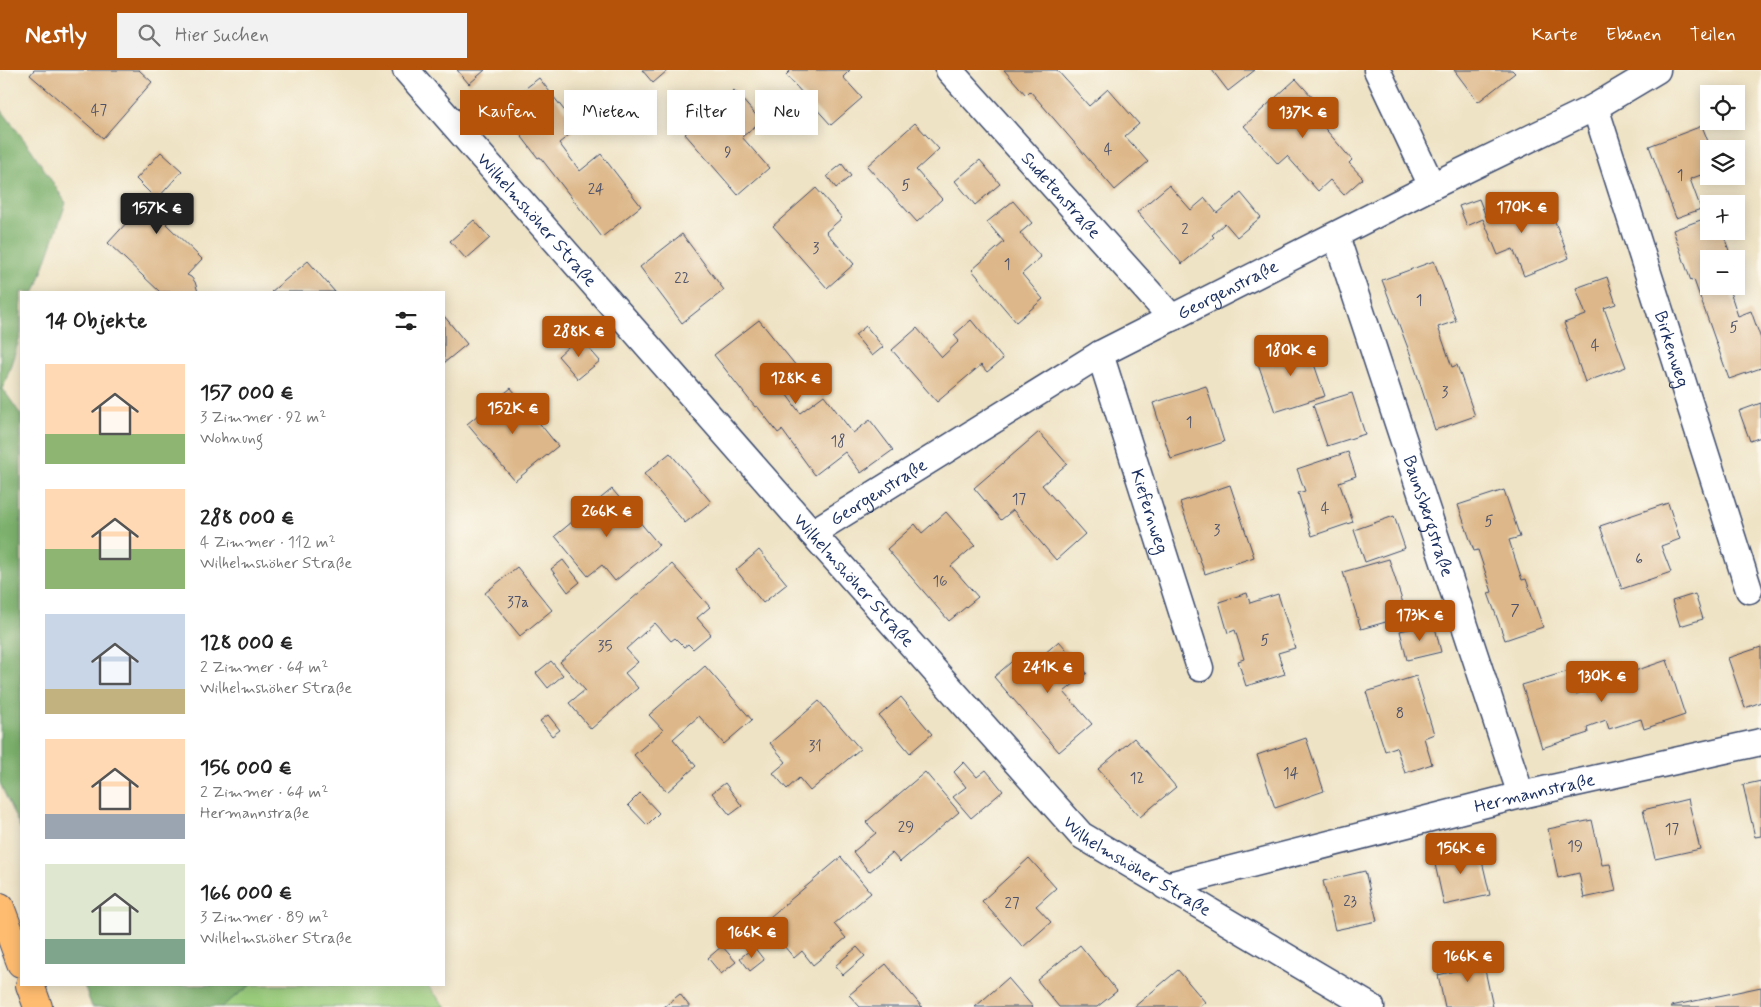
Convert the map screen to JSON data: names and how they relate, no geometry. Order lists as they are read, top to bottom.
{
  "streets": {
    "street": [
      "Sudetenstraße",
      "Wilhelmshöher Straße",
      "Georgenstraße",
      "Birkenweg",
      "Kiefernweg",
      "Baunsbergstraße",
      "Hermannstraße"
    ]
  },
  "crossings": [
    ["Sudetenstraße", "Georgenstraße"],
    ["Wilhelmshöher Straße", "Georgenstraße"],
    ["Wilhelmshöher Straße", "Hermannstraße"],
    ["Georgenstraße", "Birkenweg"],
    ["Georgenstraße", "Kiefernweg"],
    ["Georgenstraße", "Baunsbergstraße"],
    ["Baunsbergstraße", "Hermannstraße"]
  ],
  "house_numbers": [
    "47",
    "4",
    "9",
    "1",
    "5",
    "24",
    "2",
    "3",
    "1",
    "22",
    "1",
    "5",
    "4",
    "3",
    "1",
    "18",
    "17",
    "4",
    "5",
    "3",
    "6",
    "16",
    "37a",
    "7",
    "5",
    "35",
    "8",
    "31",
    "14",
    "12",
    "29",
    "17",
    "19",
    "23",
    "27"
  ],
  "page": {
    "header": "Nestly",
    "search": "Hier suchen",
    "nav": ["Karte", "Ebenen", "Teilen"],
    "map_buttons": ["+", "−"],
    "chip": [
      "Kaufen",
      "Mieten",
      "Filter",
      "Neu"
    ],
    "price": [
      "137K €",
      "170K €",
      "157K €",
      "288K €",
      "180K €",
      "128K €",
      "152K €",
      "266K €",
      "173K €",
      "241K €",
      "130K €",
      "156K €",
      "166K €",
      "166K €"
    ],
    "heading": "14 Objekte",
    "list": [
      {
        "name": "157 000 €",
        "note": "3 Zimmer · 92 m² · Wohnung"
      },
      {
        "name": "288 000 €",
        "note": "4 Zimmer · 112 m² · Wilhelmshöher Straße"
      },
      {
        "name": "128 000 €",
        "note": "2 Zimmer · 64 m² · Wilhelmshöher Straße"
      },
      {
        "name": "156 000 €",
        "note": "2 Zimmer · 64 m² · Hermannstraße"
      },
      {
        "name": "166 000 €",
        "note": "3 Zimmer · 89 m² · Wilhelmshöher Straße"
      }
    ]
  }
}
